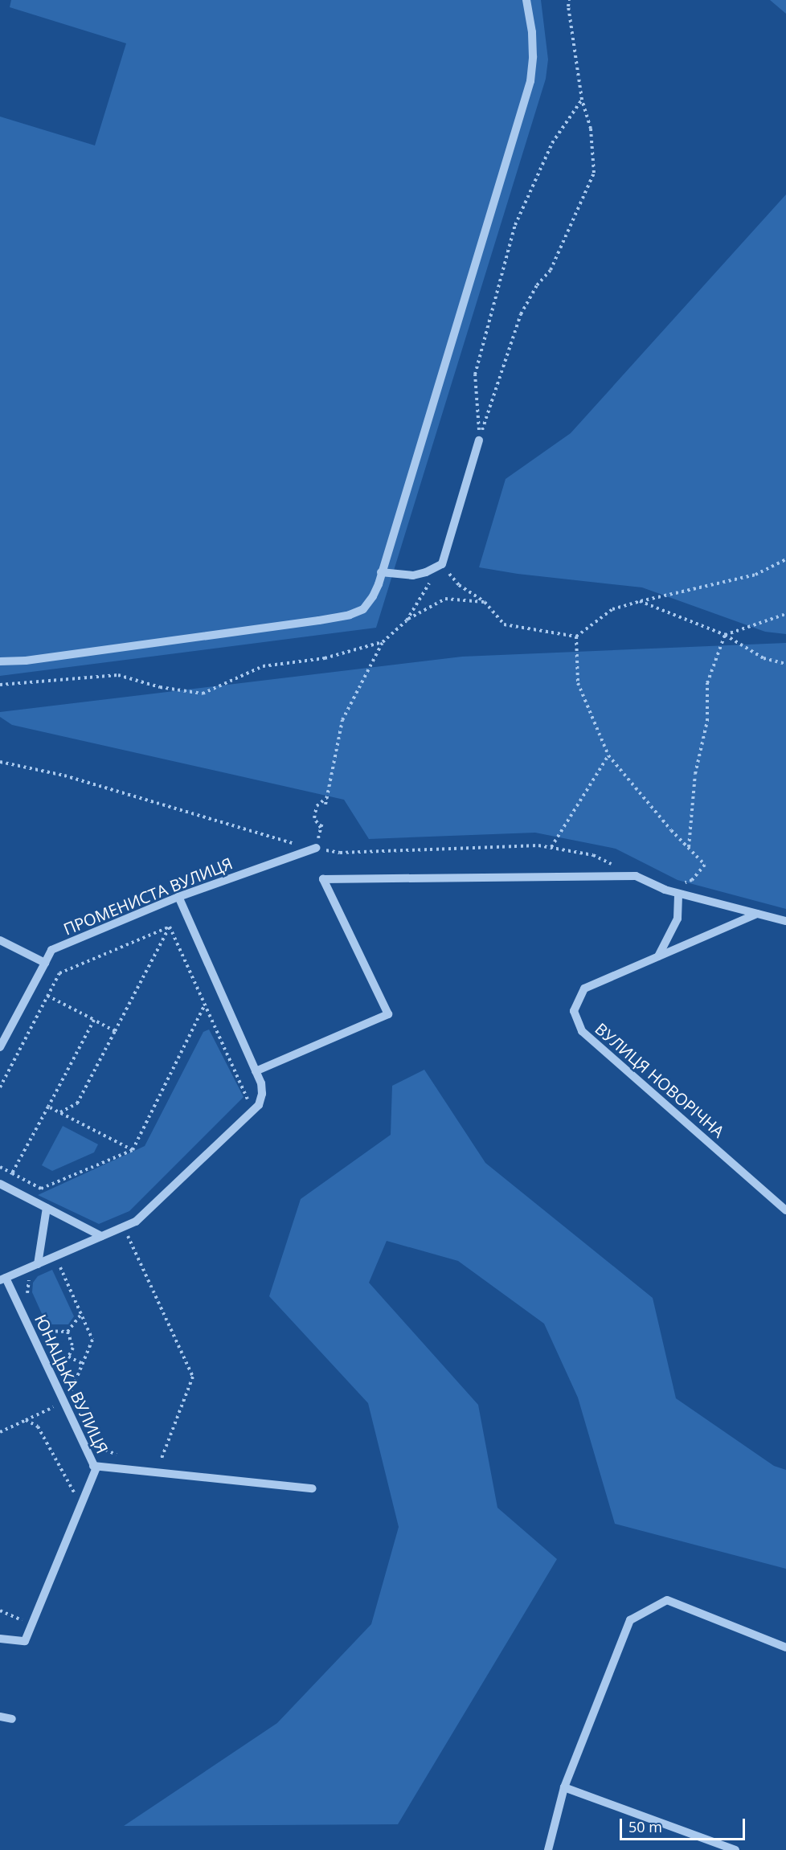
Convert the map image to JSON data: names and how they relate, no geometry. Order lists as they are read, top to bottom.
{
  "streets": {
    "street": ["ПРОМЕНИСТА ВУЛИЦЯ", "ВУЛИЦЯ НОВОРІЧНА", "ЮНАЦЬКА ВУЛИЦЯ"]
  },
  "scale_bar": "50 m"
}
